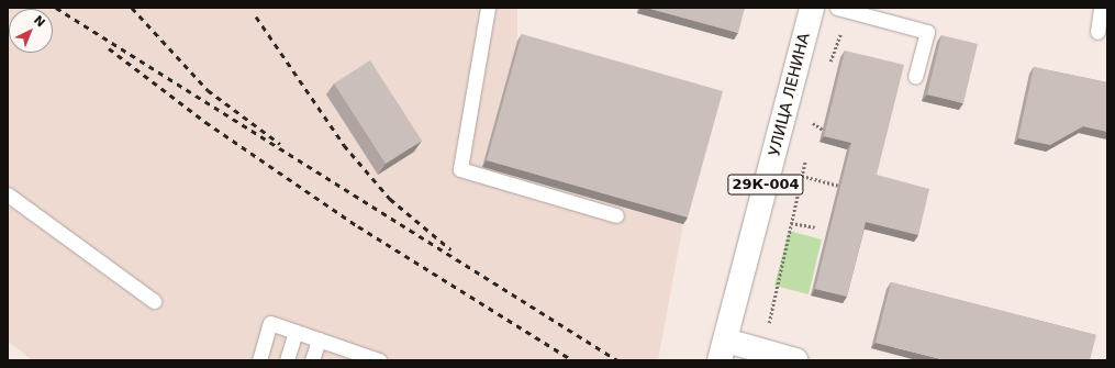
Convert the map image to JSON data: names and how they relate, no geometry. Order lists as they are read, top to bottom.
{
  "streets": {
    "main road": ["УЛИЦА ЛЕНИНА", "29К-004"]
  },
  "north": "top right"
}
